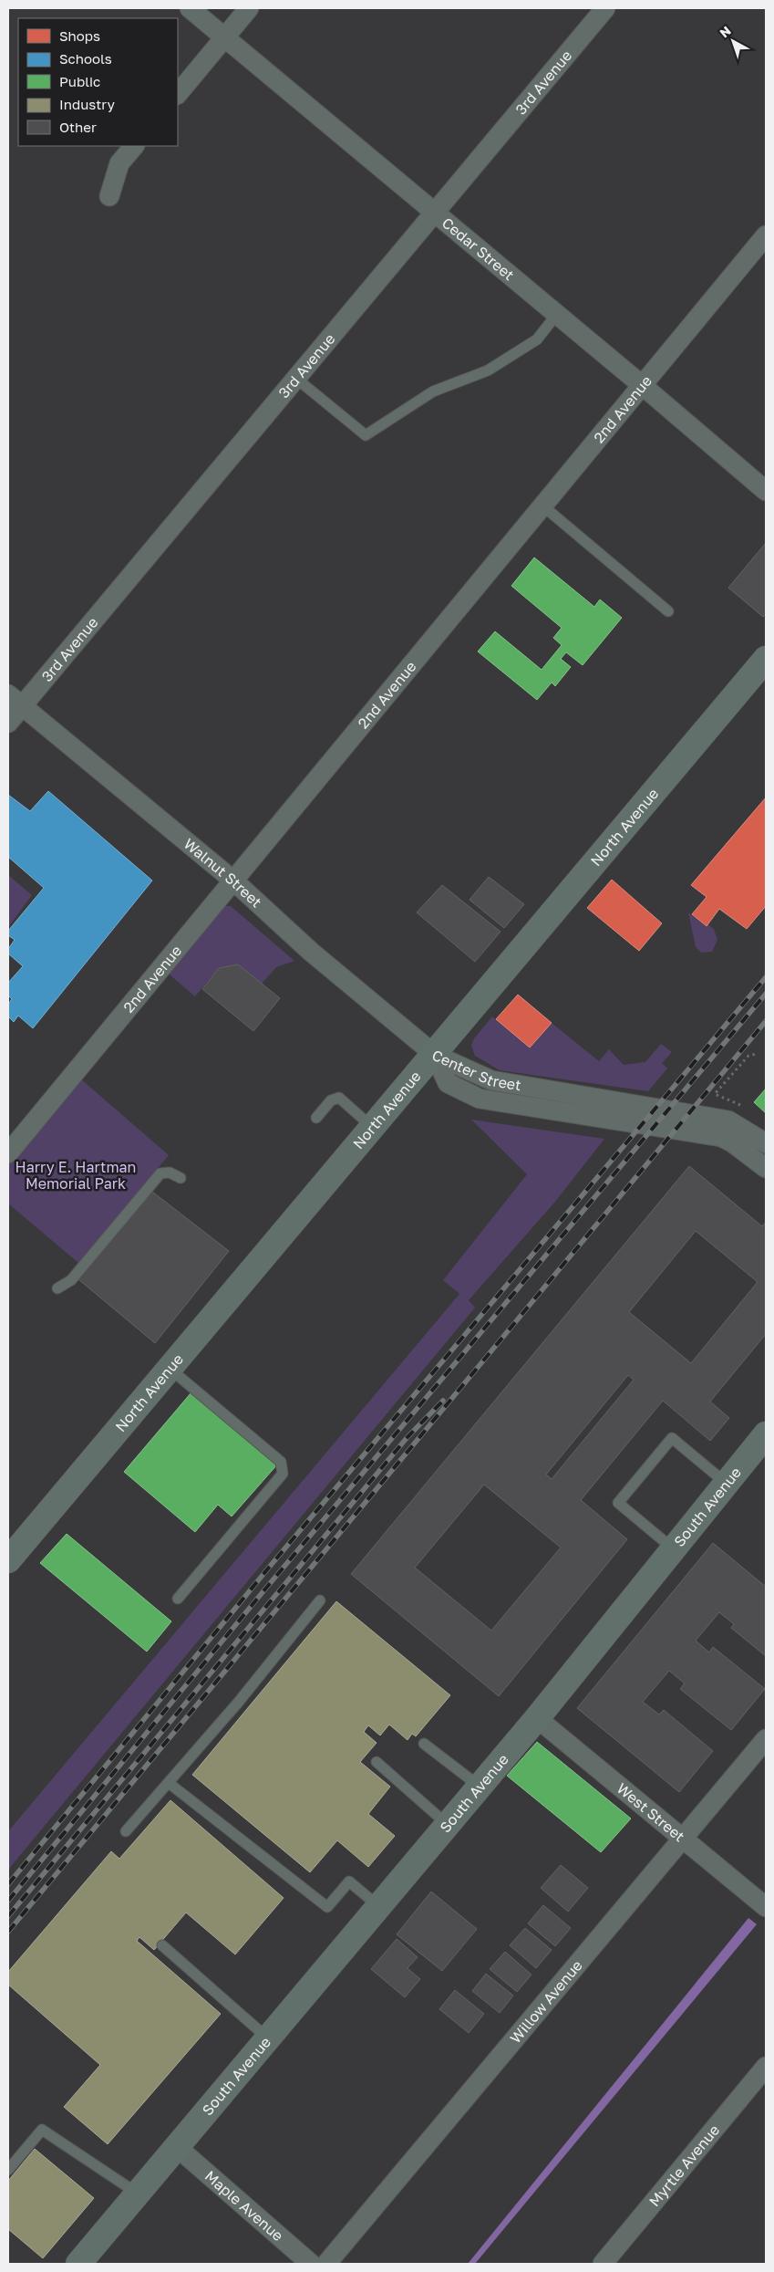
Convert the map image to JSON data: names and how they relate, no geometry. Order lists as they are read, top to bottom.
{
  "streets": {
    "main road": ["North Avenue", "South Avenue"],
    "street": [
      "3rd Avenue",
      "Cedar Street",
      "2nd Avenue",
      "Walnut Street",
      "Center Street",
      "West Street",
      "Willow Avenue",
      "Myrtle Avenue",
      "Maple Avenue"
    ]
  },
  "crossings": [
    ["3rd Avenue", "Cedar Street"],
    ["3rd Avenue", "Walnut Street"],
    ["Cedar Street", "2nd Avenue"],
    ["2nd Avenue", "Walnut Street"],
    ["North Avenue", "Walnut Street"],
    ["North Avenue", "Center Street"],
    ["Walnut Street", "Center Street"],
    ["South Avenue", "West Street"],
    ["South Avenue", "Maple Avenue"],
    ["West Street", "Willow Avenue"]
  ],
  "parks": ["Harry E. Hartman Memorial Park"],
  "legend": [
    "Shops",
    "Schools",
    "Public",
    "Industry",
    "Other"
  ],
  "north": "top left"
}
